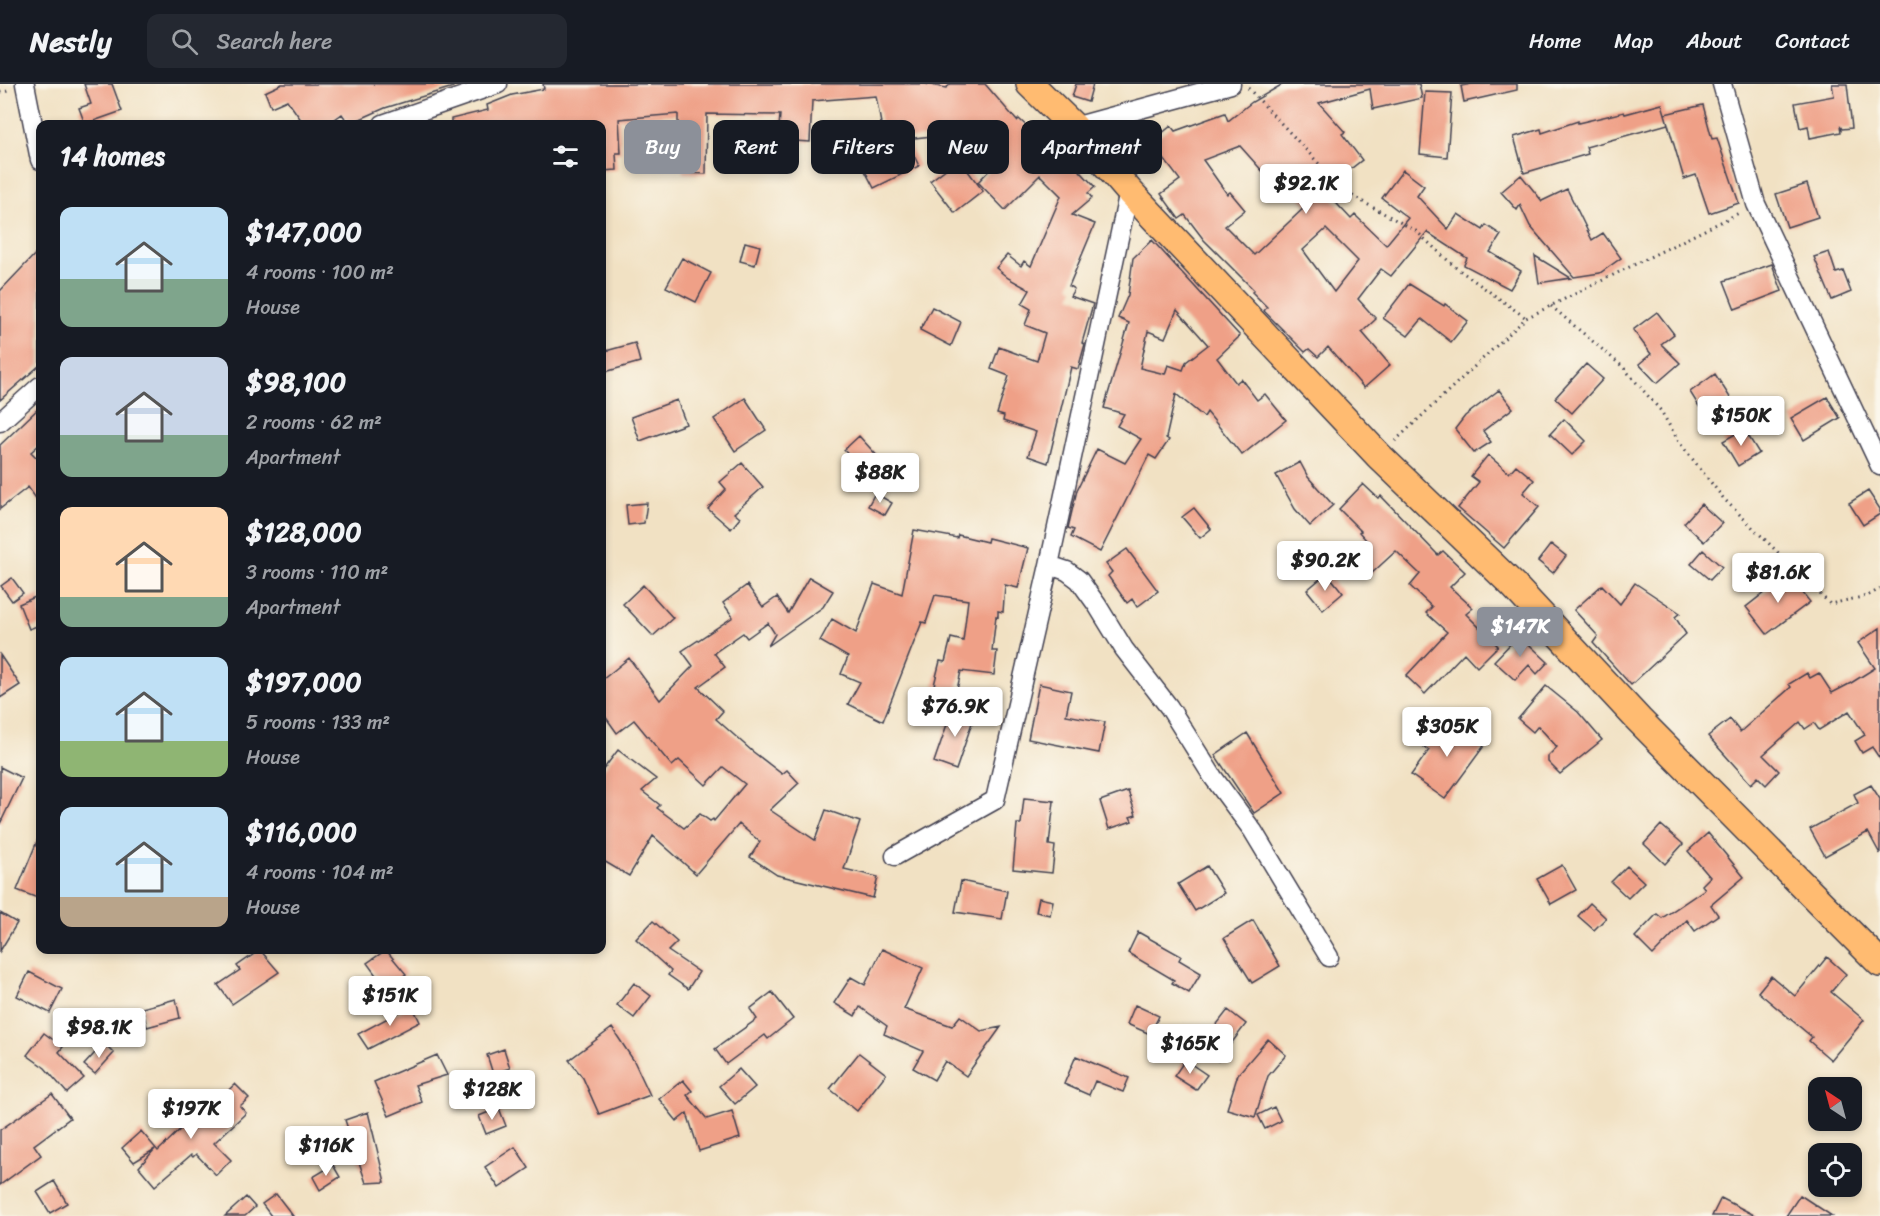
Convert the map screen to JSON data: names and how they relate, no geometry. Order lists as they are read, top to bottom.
{
  "north": "top left",
  "page": {
    "header": "Nestly",
    "search": "Search here",
    "nav": [
      "Home",
      "Map",
      "About",
      "Contact"
    ],
    "chip": [
      "Buy",
      "Rent",
      "Filters",
      "New",
      "Apartment"
    ],
    "heading": "14 homes",
    "price": [
      "$92.1K",
      "$150K",
      "$88K",
      "$90.2K",
      "$81.6K",
      "$147K",
      "$76.9K",
      "$305K",
      "$151K",
      "$98.1K",
      "$165K",
      "$128K",
      "$197K",
      "$116K"
    ],
    "list": [
      {
        "name": "$147,000",
        "note": "4 rooms · 100 m² · House"
      },
      {
        "name": "$98,100",
        "note": "2 rooms · 62 m² · Apartment"
      },
      {
        "name": "$128,000",
        "note": "3 rooms · 110 m² · Apartment"
      },
      {
        "name": "$197,000",
        "note": "5 rooms · 133 m² · House"
      },
      {
        "name": "$116,000",
        "note": "4 rooms · 104 m² · House"
      }
    ]
  }
}
